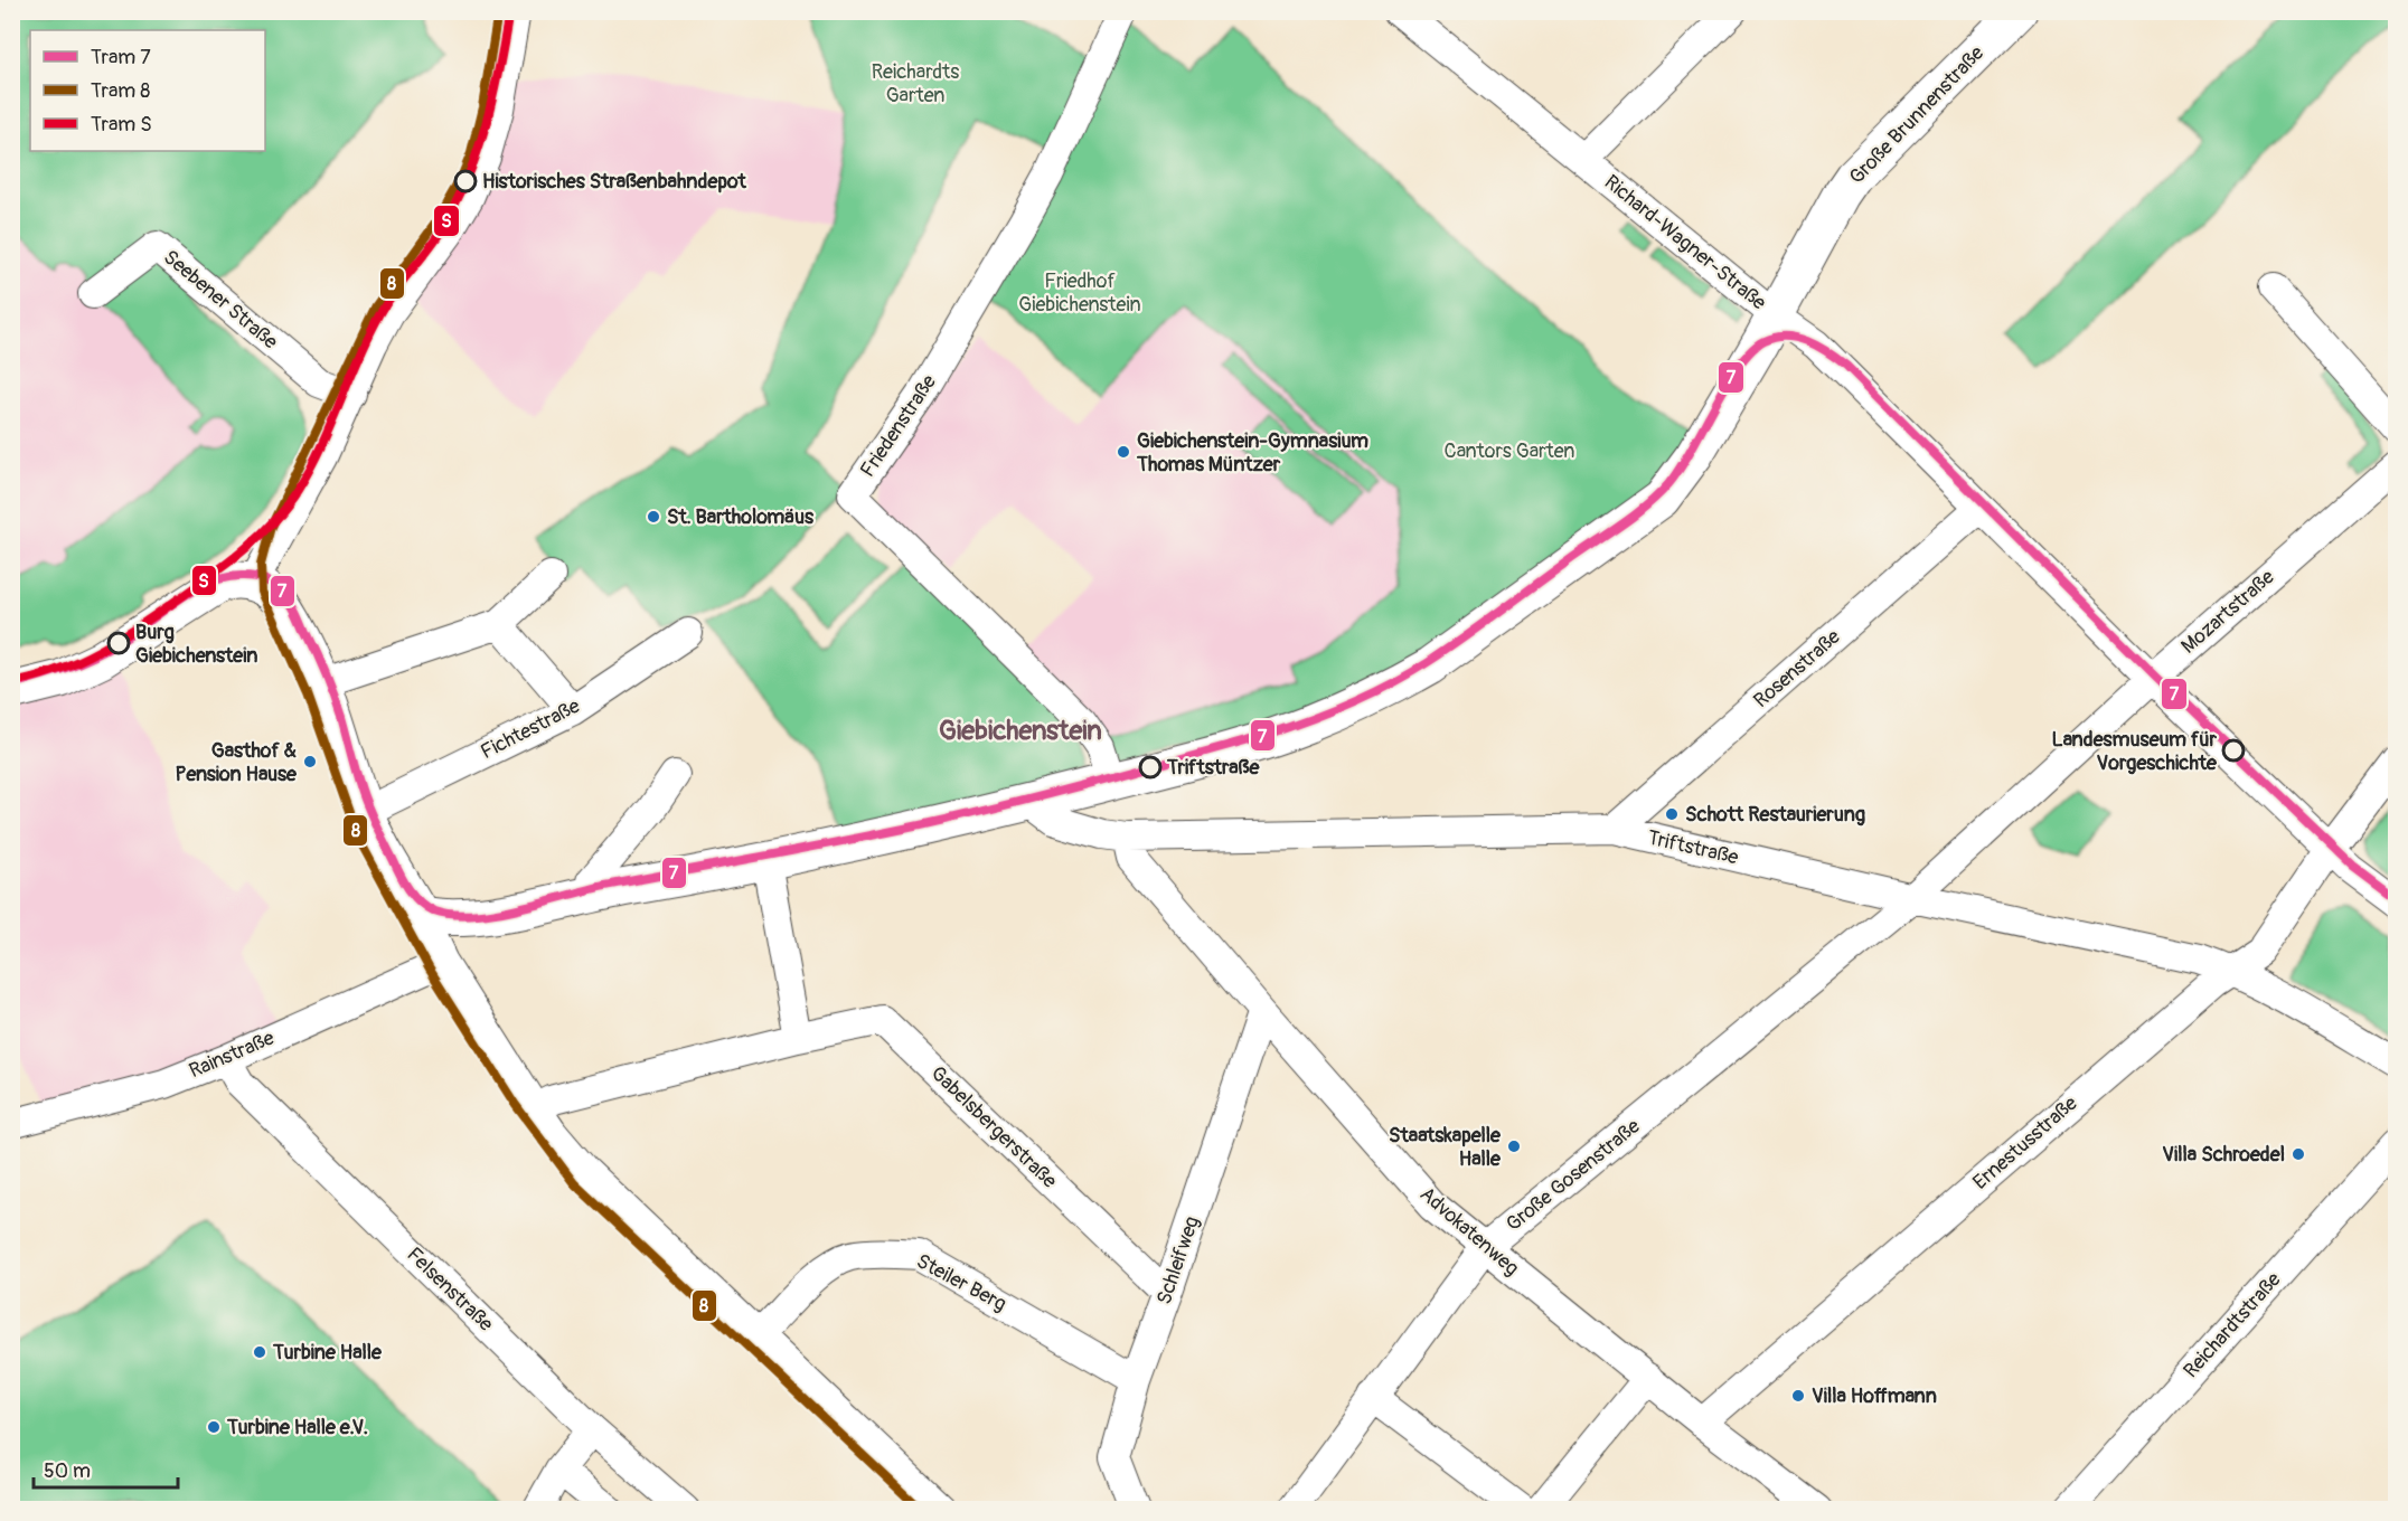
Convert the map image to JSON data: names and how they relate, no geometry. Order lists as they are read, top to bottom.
{
  "streets": {
    "main road": ["Große Brunnenstraße"],
    "street": [
      "Richard-Wagner-Straße",
      "Seebener Straße",
      "Friedenstraße",
      "Mozartstraße",
      "Rosenstraße",
      "Fichtestraße",
      "Triftstraße",
      "Rainstraße",
      "Gabelsbergerstraße",
      "Ernestusstraße",
      "Große Gosenstraße",
      "Advokatenweg",
      "Schleifweg",
      "Steiler Berg",
      "Felsenstraße",
      "Reichardtstraße"
    ]
  },
  "crossings": [
    ["Große Brunnenstraße", "Richard-Wagner-Straße"],
    ["Große Brunnenstraße", "Friedenstraße"],
    ["Große Brunnenstraße", "Triftstraße"],
    ["Richard-Wagner-Straße", "Mozartstraße"],
    ["Richard-Wagner-Straße", "Rosenstraße"],
    ["Richard-Wagner-Straße", "Ernestusstraße"],
    ["Mozartstraße", "Triftstraße"],
    ["Mozartstraße", "Große Gosenstraße"],
    ["Rosenstraße", "Triftstraße"],
    ["Triftstraße", "Ernestusstraße"],
    ["Triftstraße", "Große Gosenstraße"],
    ["Triftstraße", "Advokatenweg"],
    ["Rainstraße", "Felsenstraße"],
    ["Gabelsbergerstraße", "Schleifweg"],
    ["Ernestusstraße", "Advokatenweg"],
    ["Große Gosenstraße", "Advokatenweg"],
    ["Advokatenweg", "Schleifweg"],
    ["Schleifweg", "Steiler Berg"]
  ],
  "districts": ["Giebichenstein"],
  "parks": ["Reichardts Garten", "Friedhof Giebichenstein", "Cantors Garten"],
  "places": [
    "Historisches Straßenbahndepot",
    "Giebichenstein-Gymnasium Thomas Müntzer",
    "St. Bartholomäus",
    "Burg Giebichenstein",
    "Landesmuseum für Vorgeschichte",
    "Gasthof & Pension Hause",
    "Triftstraße",
    "Schott Restaurierung",
    "Staatskapelle Halle",
    "Villa Schroedel",
    "Turbine Halle",
    "Villa Hoffmann",
    "Turbine Halle e.V."
  ],
  "lines": ["tram line 8", "tram line S", "tram line 7"],
  "legend": ["Tram 7", "Tram 8", "Tram S"],
  "scale_bar": "50 m"
}
